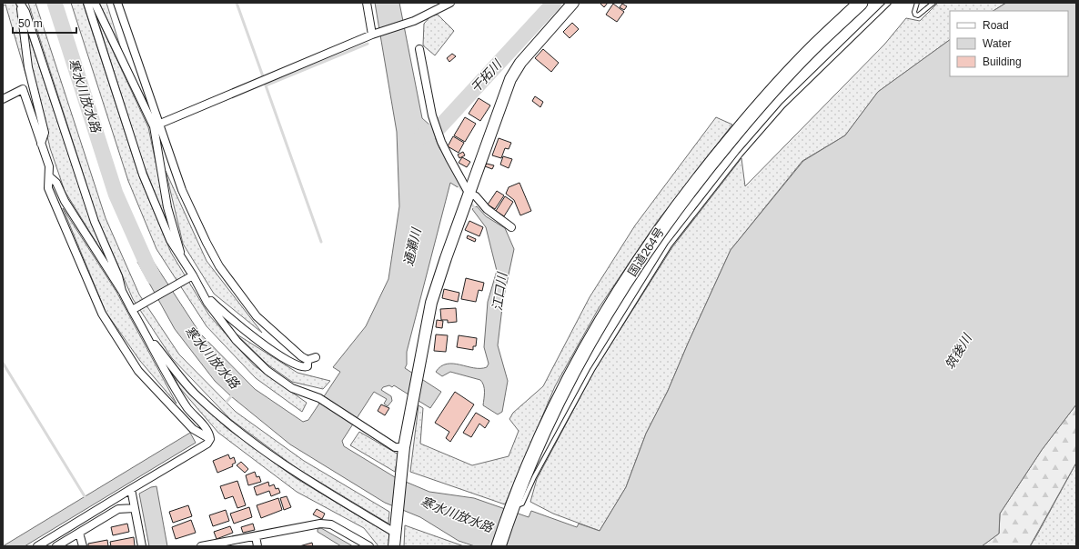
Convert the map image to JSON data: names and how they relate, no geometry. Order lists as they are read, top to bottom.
{
  "streets": {
    "highway": ["国道264号"]
  },
  "water": [
    "干拓川",
    "寒水川放水路",
    "通瀬川",
    "江口川",
    "筑後川"
  ],
  "legend": ["Road", "Water", "Building"],
  "scale_bar": "50 m"
}
